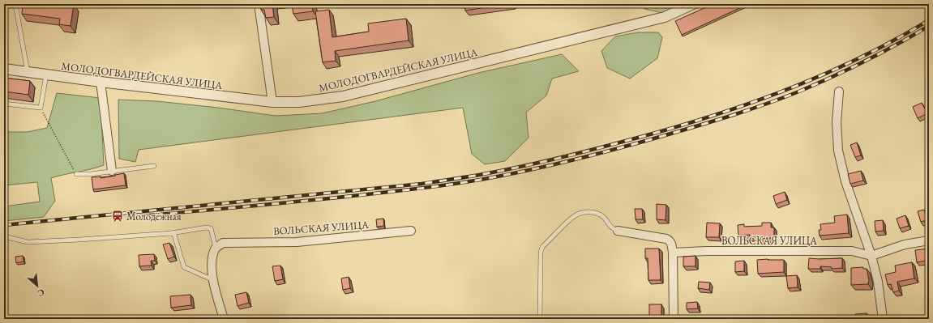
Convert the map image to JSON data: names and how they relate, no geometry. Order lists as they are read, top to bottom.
{
  "streets": {
    "street": ["МОЛОДОГВАРДЕЙСКАЯ УЛИЦА", "ВОЛЬСКАЯ УЛИЦА"]
  },
  "places": {
    "station": ["Молодёжная"]
  },
  "north": "bottom right"
}
